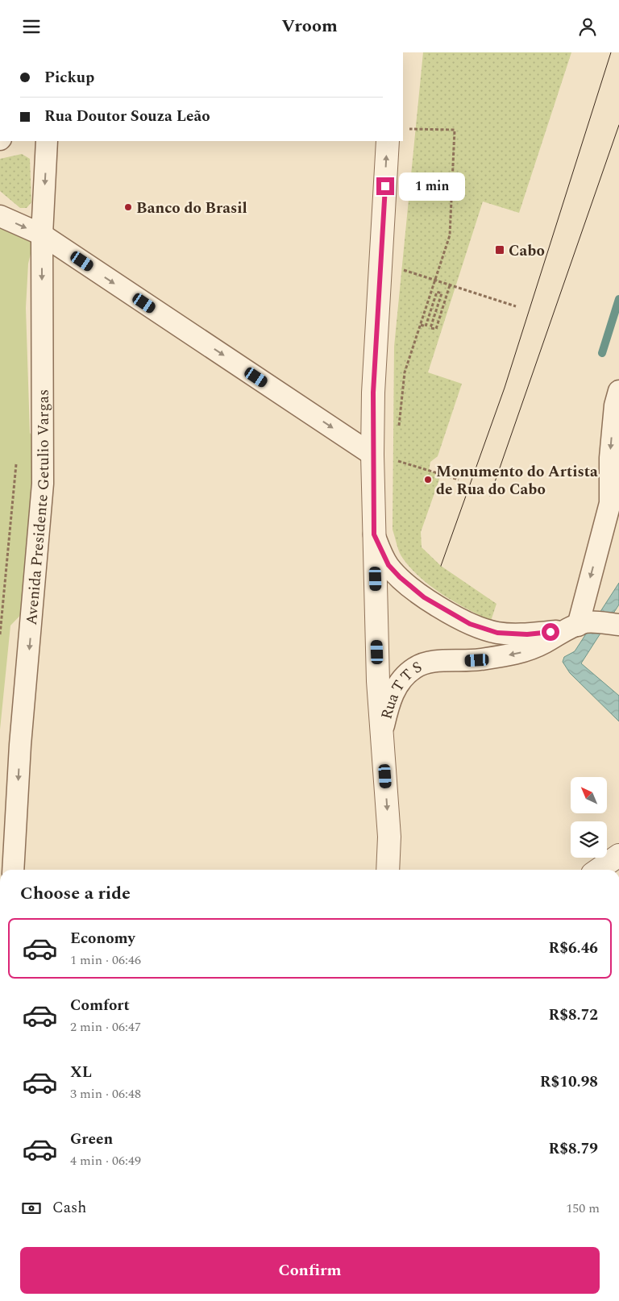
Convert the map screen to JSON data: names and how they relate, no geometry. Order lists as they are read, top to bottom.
{
  "streets": {
    "street": ["Avenida Presidente Getulio Vargas", "Rua T T S"]
  },
  "one_way": ["Avenida Presidente Getulio Vargas", "Rua T T S"],
  "places": {
    "other": ["Banco do Brasil", "Monumento do Artista de Rua do Cabo"],
    "transit": ["Cabo"]
  },
  "north": "top left",
  "page": {
    "header": "Vroom",
    "banner": ["Pickup", "Rua Doutor Souza Leão"],
    "bubble": "1 min",
    "heading": "Choose a ride",
    "list": [
      {
        "name": "Economy",
        "note": "1 min · 06:46",
        "value": "R$6.46"
      },
      {
        "name": "Comfort",
        "note": "2 min · 06:47",
        "value": "R$8.72"
      },
      {
        "name": "XL",
        "note": "3 min · 06:48",
        "value": "R$10.98"
      },
      {
        "name": "Green",
        "note": "4 min · 06:49",
        "value": "R$8.79"
      }
    ],
    "pay": ["Cash", "150 m"],
    "buttons": "Confirm"
  }
}
